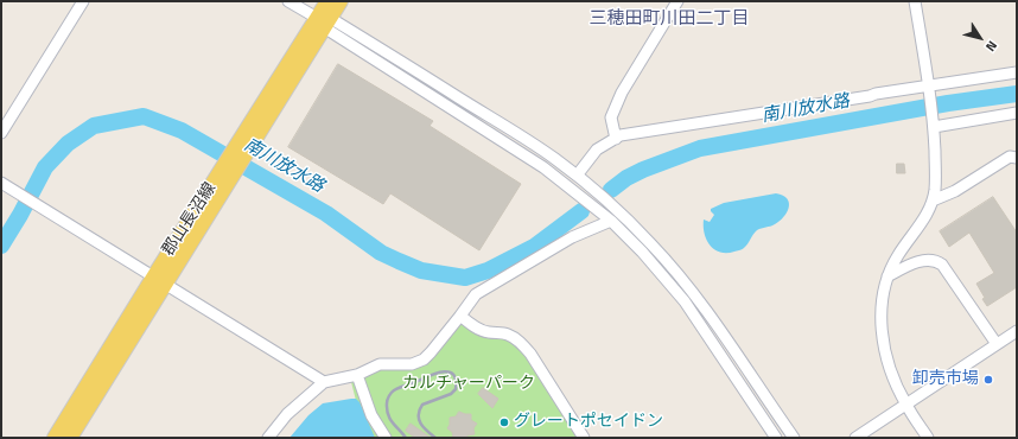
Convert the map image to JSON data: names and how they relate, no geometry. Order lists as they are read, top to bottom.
{
  "streets": {
    "main road": ["郡山長沼線"]
  },
  "districts": ["三穂田町川田二丁目"],
  "water": ["南川放水路"],
  "parks": ["カルチャーパーク"],
  "places": ["卸売市場", "グレートポセイドン"],
  "north": "bottom right"
}
